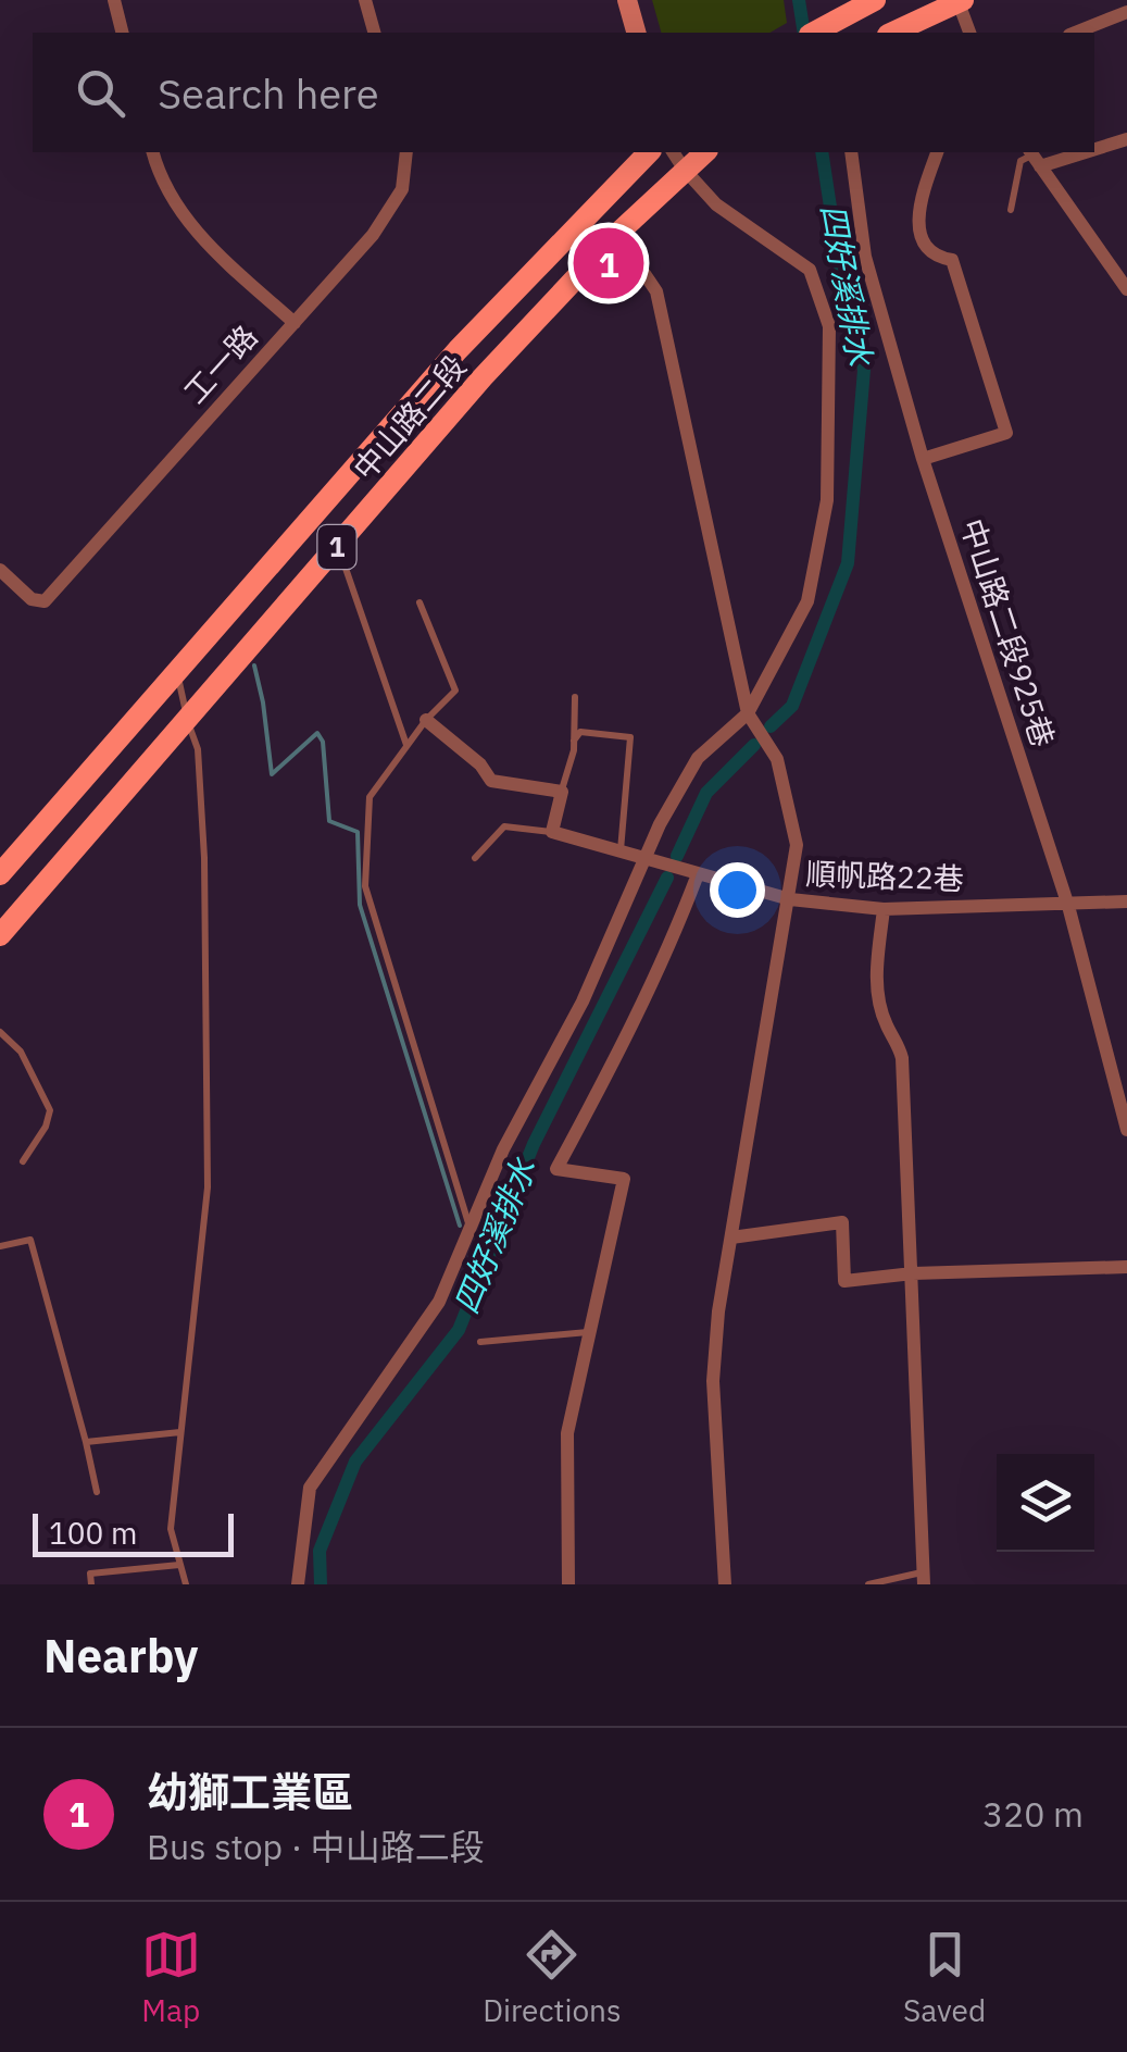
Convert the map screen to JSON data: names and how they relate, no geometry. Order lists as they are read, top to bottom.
{
  "streets": {
    "main road": ["中山路二段", "1"],
    "street": ["工一路", "中山路二段925巷", "順帆路22巷"]
  },
  "crossings": [
    ["中山路二段925巷", "順帆路22巷"]
  ],
  "water": ["四好溪排水"],
  "scale_bar": "100 m",
  "page": {
    "search": "Search here",
    "pins": "1",
    "scale": "100 m",
    "heading": "Nearby",
    "list": [
      {
        "mark": "1",
        "name": "幼獅工業區",
        "note": "Bus stop · 中山路二段",
        "value": "320 m"
      }
    ],
    "nav": ["Map", "Directions", "Saved"]
  }
}
